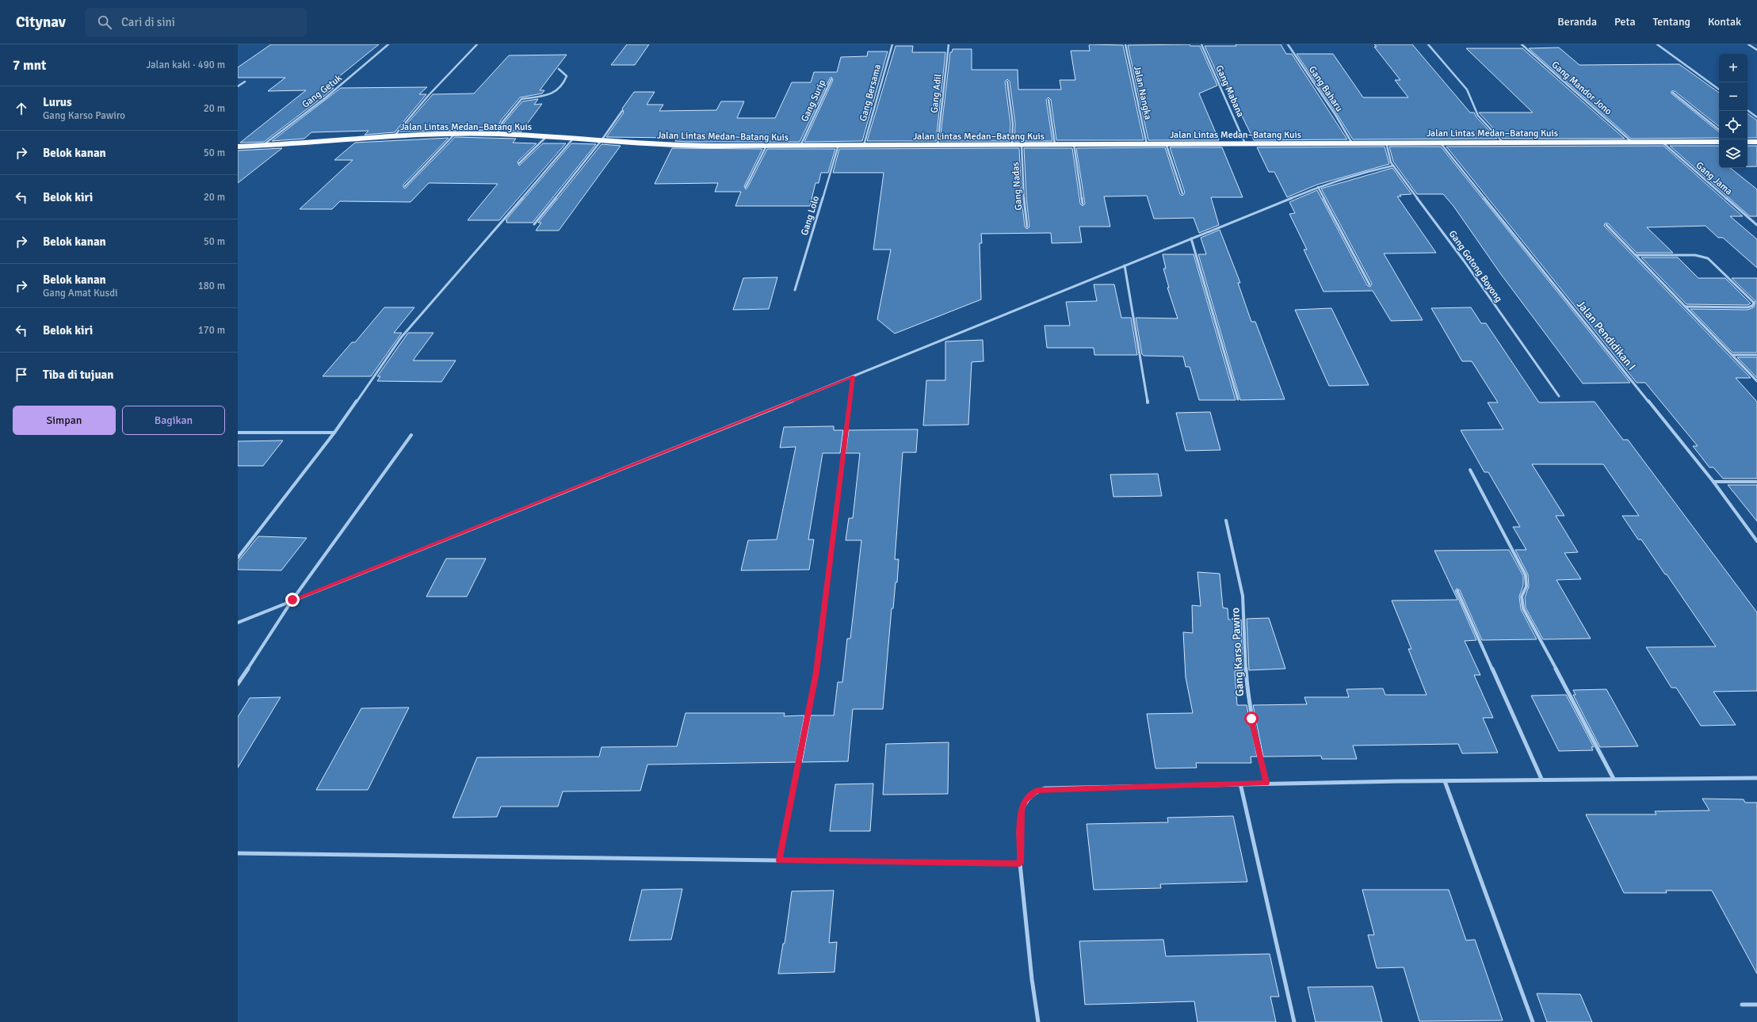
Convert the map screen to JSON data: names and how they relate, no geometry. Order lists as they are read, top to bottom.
{
  "streets": {
    "highway": ["Jalan Lintas Medan–Batang Kuis"],
    "street": [
      "Gang Mandor Jono",
      "Gang Baharu",
      "Gang Getuk",
      "Gang Mabana",
      "Gang Bersama",
      "Jalan Nangka",
      "Gang Adil",
      "Gang Surip",
      "Gang Jama",
      "Gang Nadas",
      "Gang Lolo",
      "Gang Gotong Boyong",
      "Jalan Pendidikan I",
      "Gang Karso Pawiro"
    ]
  },
  "crossings": [
    ["Gang Mandor Jono", "Jalan Lintas Medan–Batang Kuis"],
    ["Gang Baharu", "Jalan Lintas Medan–Batang Kuis"],
    ["Gang Getuk", "Jalan Lintas Medan–Batang Kuis"],
    ["Gang Mabana", "Jalan Lintas Medan–Batang Kuis"],
    ["Gang Bersama", "Jalan Lintas Medan–Batang Kuis"],
    ["Jalan Nangka", "Jalan Lintas Medan–Batang Kuis"],
    ["Gang Adil", "Jalan Lintas Medan–Batang Kuis"],
    ["Gang Surip", "Jalan Lintas Medan–Batang Kuis"],
    ["Jalan Lintas Medan–Batang Kuis", "Gang Jama"],
    ["Jalan Lintas Medan–Batang Kuis", "Gang Nadas"],
    ["Jalan Lintas Medan–Batang Kuis", "Gang Lolo"],
    ["Jalan Lintas Medan–Batang Kuis", "Gang Gotong Boyong"],
    ["Jalan Lintas Medan–Batang Kuis", "Jalan Pendidikan I"]
  ],
  "page": {
    "header": "Citynav",
    "search": "Cari di sini",
    "nav": [
      "Beranda",
      "Peta",
      "Tentang",
      "Kontak"
    ],
    "heading": ["7 mnt", "Jalan kaki · 490 m"],
    "map_buttons": ["+", "−"],
    "list": [
      ["Lurus", "Gang Karso Pawiro", "20 m"],
      ["Belok kanan", "50 m"],
      ["Belok kiri", "20 m"],
      ["Belok kanan", "50 m"],
      ["Belok kanan", "Gang Amat Kusdi", "180 m"],
      ["Belok kiri", "170 m"],
      "Tiba di tujuan"
    ],
    "buttons": ["Simpan", "Bagikan"]
  }
}
